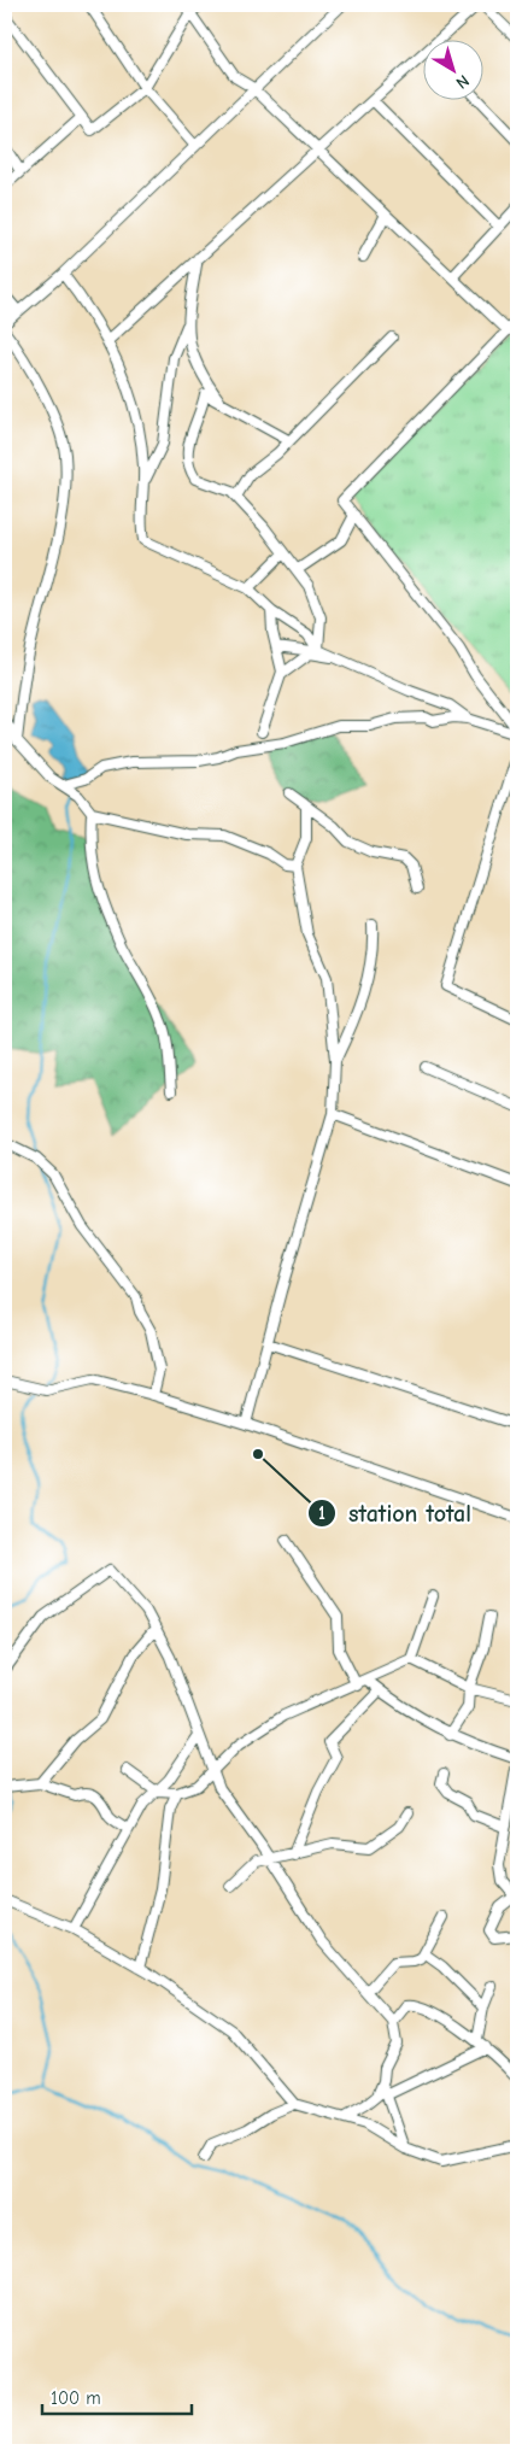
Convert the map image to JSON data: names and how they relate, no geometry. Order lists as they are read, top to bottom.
{
  "places": ["station total"],
  "scale_bar": "100 m",
  "north": "bottom right"
}
